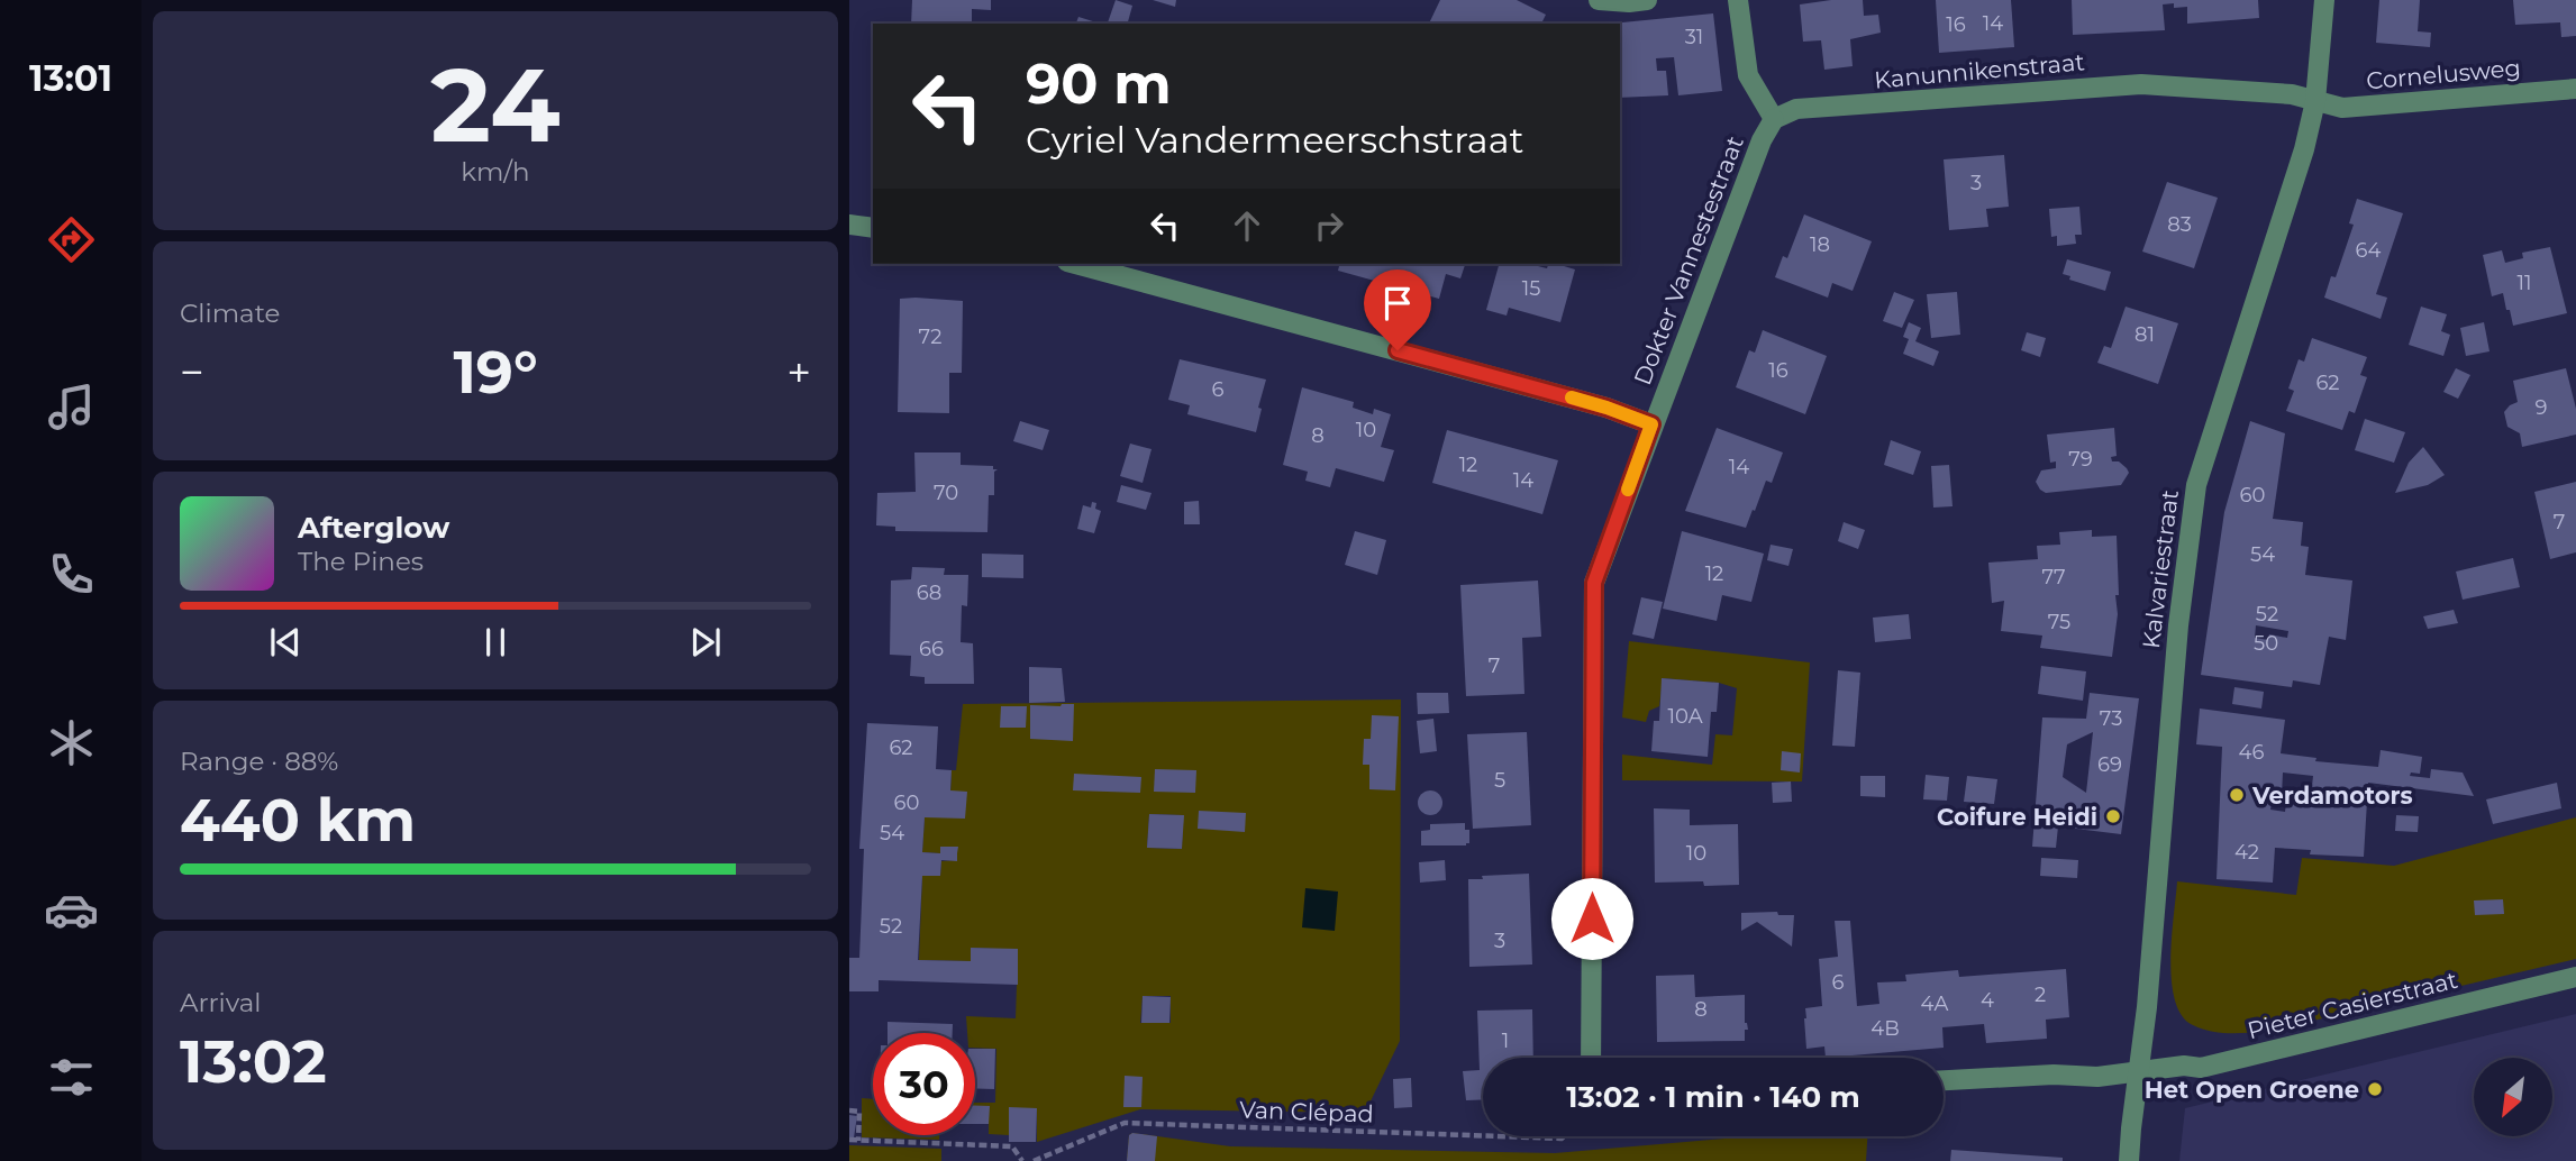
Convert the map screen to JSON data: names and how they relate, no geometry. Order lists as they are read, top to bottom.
{
  "streets": {
    "street": [
      "Kanunnikenstraat",
      "Cornelusweg",
      "Dokter Vannestestraat",
      "Kalvariestraat",
      "Pieter Casierstraat"
    ],
    "path": ["Van Clépad"]
  },
  "crossings": [
    ["Kanunnikenstraat", "Cornelusweg"],
    ["Kanunnikenstraat", "Dokter Vannestestraat"],
    ["Kanunnikenstraat", "Kalvariestraat"],
    ["Cornelusweg", "Kalvariestraat"],
    ["Kalvariestraat", "Pieter Casierstraat"]
  ],
  "places": ["Verdamotors", "Coifure Heidi", "Het Open Groene"],
  "house_numbers": [
    "14",
    "16",
    "31",
    "3",
    "83",
    "18",
    "64",
    "11",
    "15",
    "81",
    "72",
    "16",
    "62",
    "6",
    "9",
    "10",
    "8",
    "79",
    "12",
    "14",
    "14",
    "70",
    "60",
    "7",
    "54",
    "12",
    "77",
    "68",
    "52",
    "75",
    "50",
    "66",
    "7",
    "10A",
    "73",
    "62",
    "46",
    "69",
    "5",
    "60",
    "54",
    "42",
    "10",
    "52",
    "3",
    "6",
    "2",
    "4",
    "4A",
    "8",
    "4B",
    "1"
  ],
  "north": "bottom left",
  "page": {
    "tabs": "13:01",
    "tile": [
      ["24", "km/h"],
      "Climate",
      ["Range · 88%", "440 km"],
      ["Arrival", "13:02"]
    ],
    "turn": ["90 m", "Cyriel Vandermeerschstraat"],
    "heat": ["−", "19°", "+"],
    "song": ["Afterglow", "The Pines"],
    "limit": "30",
    "trip": "13:02 · 1 min · 140 m"
  }
}
